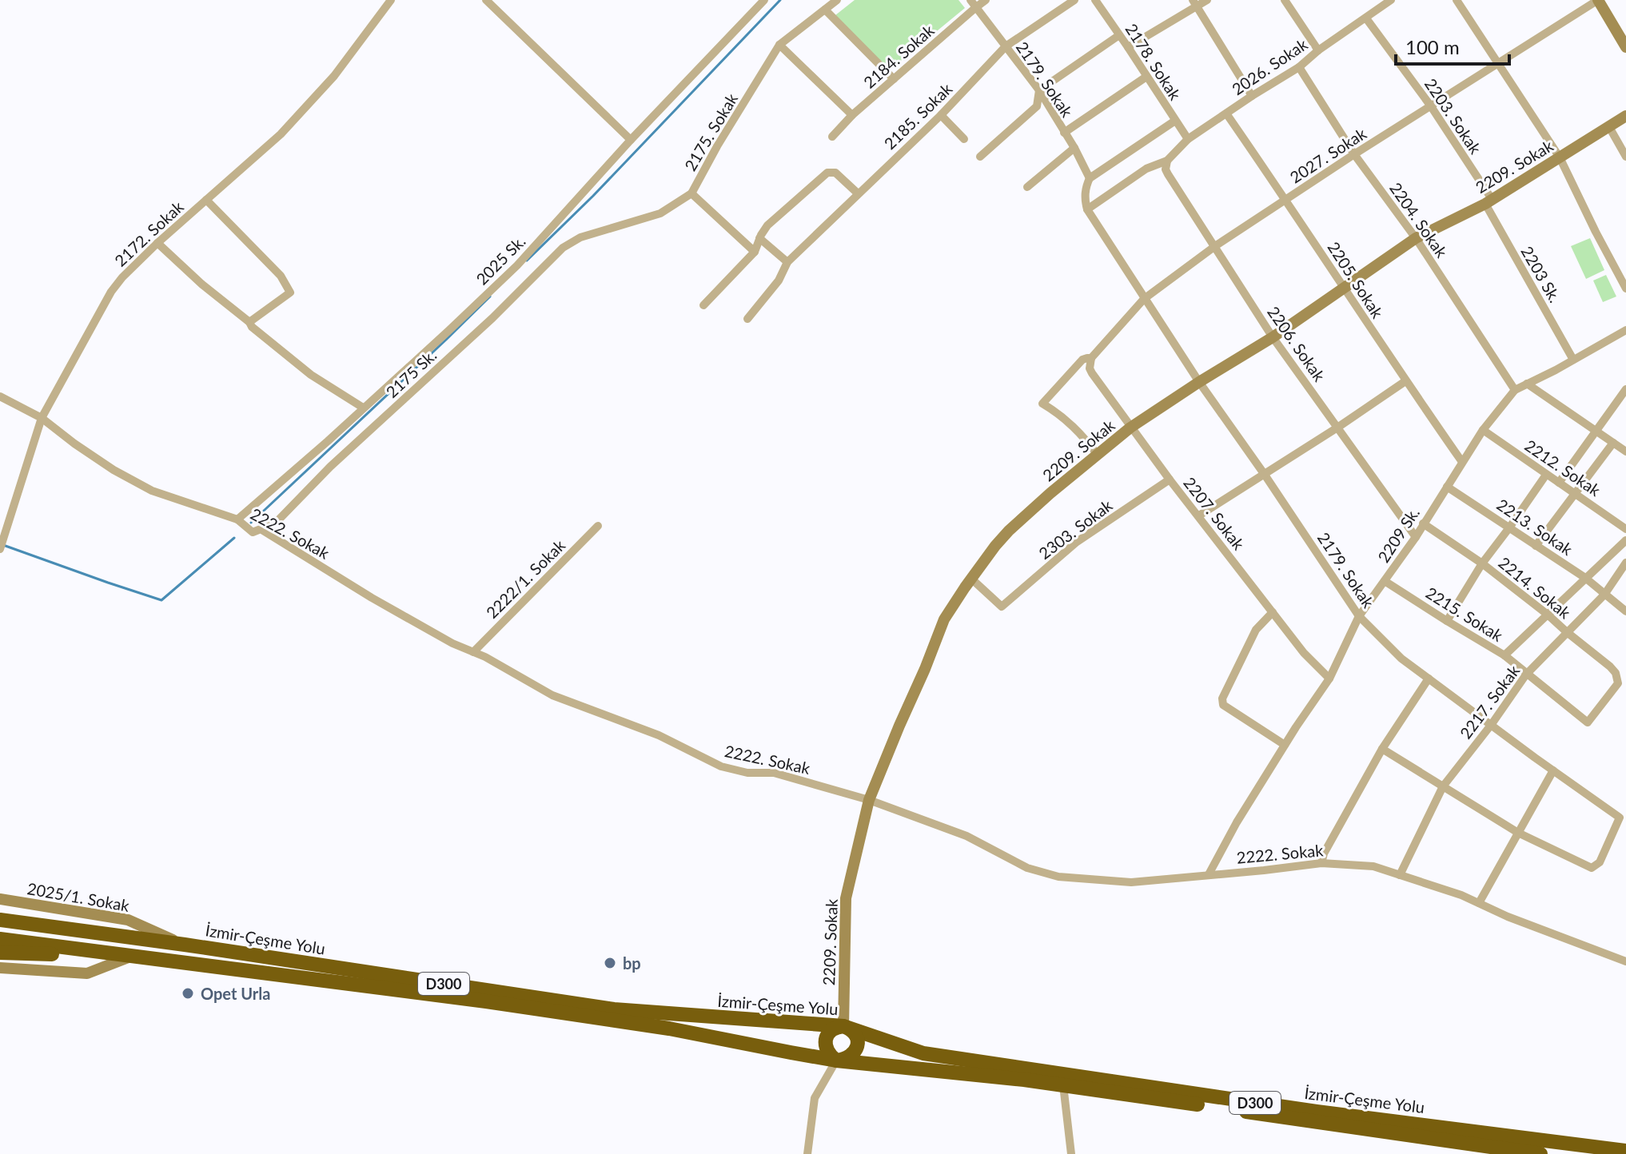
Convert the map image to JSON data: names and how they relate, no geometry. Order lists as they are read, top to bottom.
{
  "streets": {
    "highway": ["İzmir-Çeşme Yolu", "D300"],
    "street": [
      "2184. Sokak",
      "2178. Sokak",
      "2026. Sokak",
      "2179. Sokak",
      "2185. Sokak",
      "2203. Sokak",
      "2175. Sokak",
      "2027. Sokak",
      "2209. Sokak",
      "2204. Sokak",
      "2172. Sokak",
      "2025 Sk.",
      "2203 Sk.",
      "2205. Sokak",
      "2206. Sokak",
      "2175 Sk.",
      "2212. Sokak",
      "2207. Sokak",
      "2213. Sokak",
      "2303. Sokak",
      "2222. Sokak",
      "2209 Sk.",
      "2222/1. Sokak",
      "2214. Sokak",
      "2215. Sokak",
      "2217. Sokak",
      "2025/1. Sokak"
    ]
  },
  "crossings": [
    ["2184. Sokak", "2179. Sokak"],
    ["2178. Sokak", "2026. Sokak"],
    ["2026. Sokak", "2203. Sokak"],
    ["2026. Sokak", "2204. Sokak"],
    ["2026. Sokak", "2205. Sokak"],
    ["2026. Sokak", "2206. Sokak"],
    ["2179. Sokak", "2185. Sokak"],
    ["2179. Sokak", "2027. Sokak"],
    ["2179. Sokak", "2209. Sokak"],
    ["2179. Sokak", "2209 Sk."],
    ["2179. Sokak", "2217. Sokak"],
    ["2203. Sokak", "2027. Sokak"],
    ["2203. Sokak", "2209. Sokak"],
    ["2203. Sokak", "2203 Sk."],
    ["2175. Sokak", "2175 Sk."],
    ["2027. Sokak", "2209. Sokak"],
    ["2027. Sokak", "2204. Sokak"],
    ["2027. Sokak", "2205. Sokak"],
    ["2027. Sokak", "2206. Sokak"],
    ["2027. Sokak", "2207. Sokak"],
    ["2209. Sokak", "2204. Sokak"],
    ["2209. Sokak", "2203 Sk."],
    ["2209. Sokak", "2205. Sokak"],
    ["2209. Sokak", "2206. Sokak"],
    ["2209. Sokak", "2207. Sokak"],
    ["2209. Sokak", "2303. Sokak"],
    ["2209. Sokak", "2222. Sokak"],
    ["2209. Sokak", "İzmir-Çeşme Yolu"],
    ["2204. Sokak", "2209 Sk."],
    ["2172. Sokak", "2222. Sokak"],
    ["2025 Sk.", "2222. Sokak"],
    ["2203 Sk.", "2209 Sk."],
    ["2205. Sokak", "2209 Sk."],
    ["2206. Sokak", "2209 Sk."],
    ["2175 Sk.", "2222. Sokak"],
    ["2212. Sokak", "2209 Sk."],
    ["2207. Sokak", "2303. Sokak"],
    ["2207. Sokak", "2209 Sk."],
    ["2213. Sokak", "2209 Sk."],
    ["2213. Sokak", "2217. Sokak"],
    ["2222. Sokak", "2209 Sk."],
    ["2222. Sokak", "2222/1. Sokak"],
    ["2222. Sokak", "2217. Sokak"],
    ["2209 Sk.", "2214. Sokak"],
    ["2209 Sk.", "2215. Sokak"],
    ["2214. Sokak", "2215. Sokak"],
    ["2214. Sokak", "2217. Sokak"],
    ["2215. Sokak", "2217. Sokak"],
    ["2025/1. Sokak", "İzmir-Çeşme Yolu"]
  ],
  "places": ["bp", "Opet Urla"],
  "scale_bar": "100 m"
}
